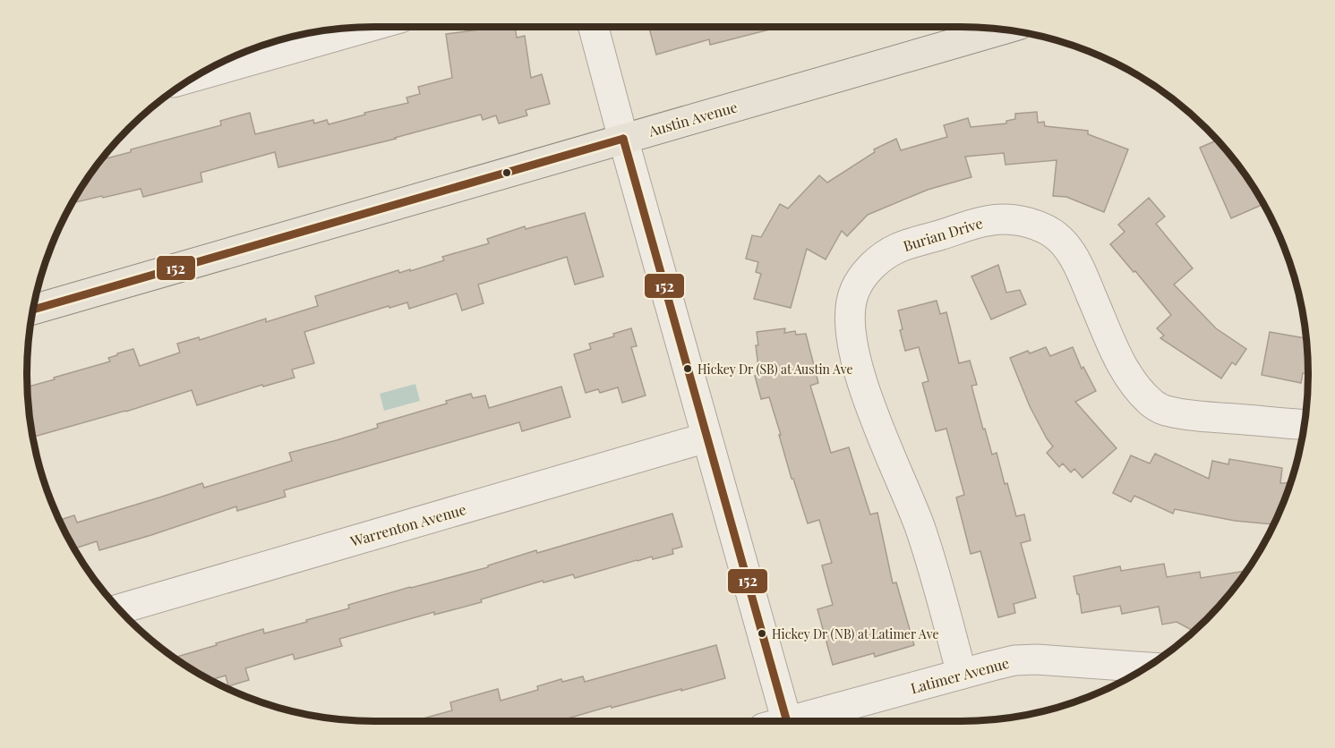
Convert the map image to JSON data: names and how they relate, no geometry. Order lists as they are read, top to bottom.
{
  "streets": {
    "main road": ["Austin Avenue"],
    "street": ["Burian Drive", "Warrenton Avenue", "Latimer Avenue"]
  },
  "crossings": [
    ["Burian Drive", "Latimer Avenue"]
  ],
  "places": ["Hickey Dr (SB) at Austin Ave", "Hickey Dr (NB) at Latimer Ave"],
  "lines": ["transit line 152"]
}
